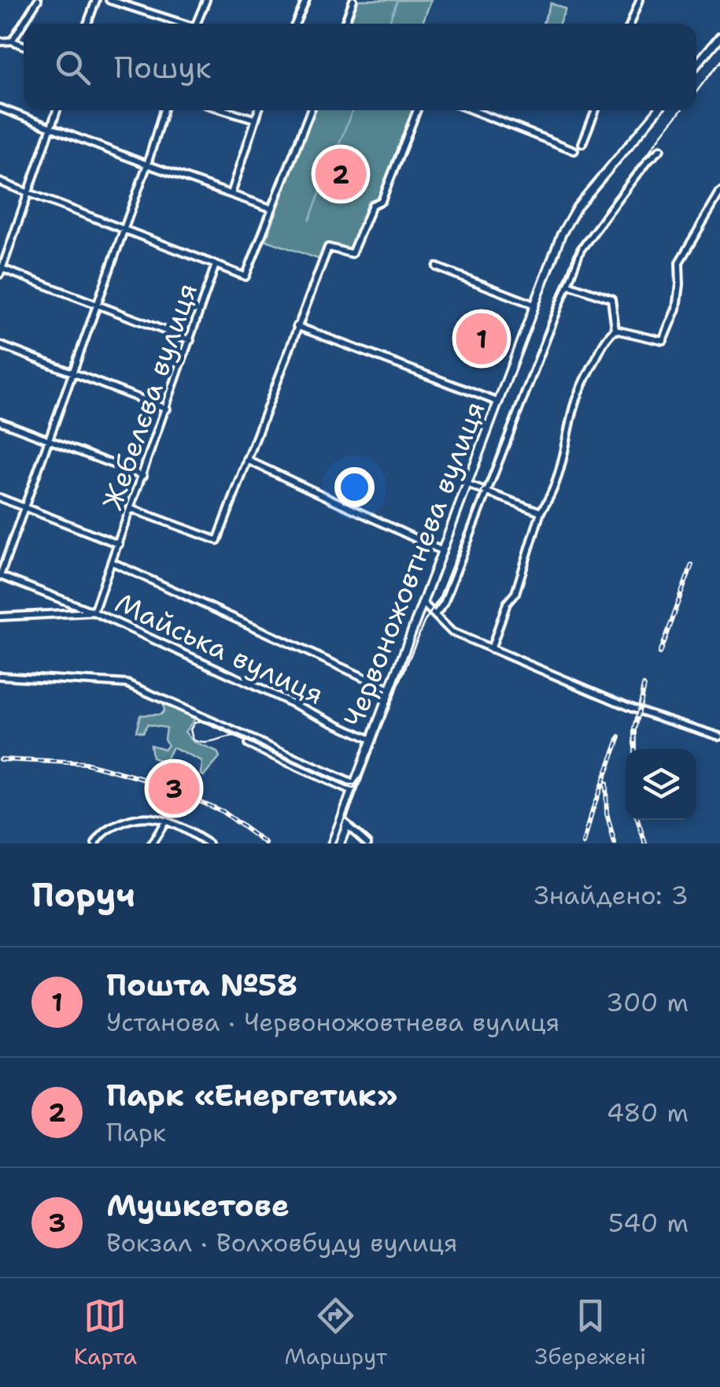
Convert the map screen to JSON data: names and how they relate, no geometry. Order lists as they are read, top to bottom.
{
  "streets": {
    "main road": ["Червоножовтнева вулиця"],
    "street": ["Жебелєва вулиця", "Майська вулиця"]
  },
  "crossings": [
    ["Жебелєва вулиця", "Майська вулиця"],
    ["Червоножовтнева вулиця", "Майська вулиця"]
  ],
  "page": {
    "search": "Пошук",
    "pins": ["2", "1", "3"],
    "heading": ["Поруч", "Знайдено: 3"],
    "list": [
      {
        "mark": "1",
        "name": "Пошта №58",
        "note": "Установа · Червоножовтнева вулиця",
        "value": "300 m"
      },
      {
        "mark": "2",
        "name": "Парк «Енергетик»",
        "note": "Парк",
        "value": "480 m"
      },
      {
        "mark": "3",
        "name": "Мушкетове",
        "note": "Вокзал · Волховбуду вулиця",
        "value": "540 m"
      }
    ],
    "nav": ["Карта", "Маршрут", "Збережені"]
  }
}
